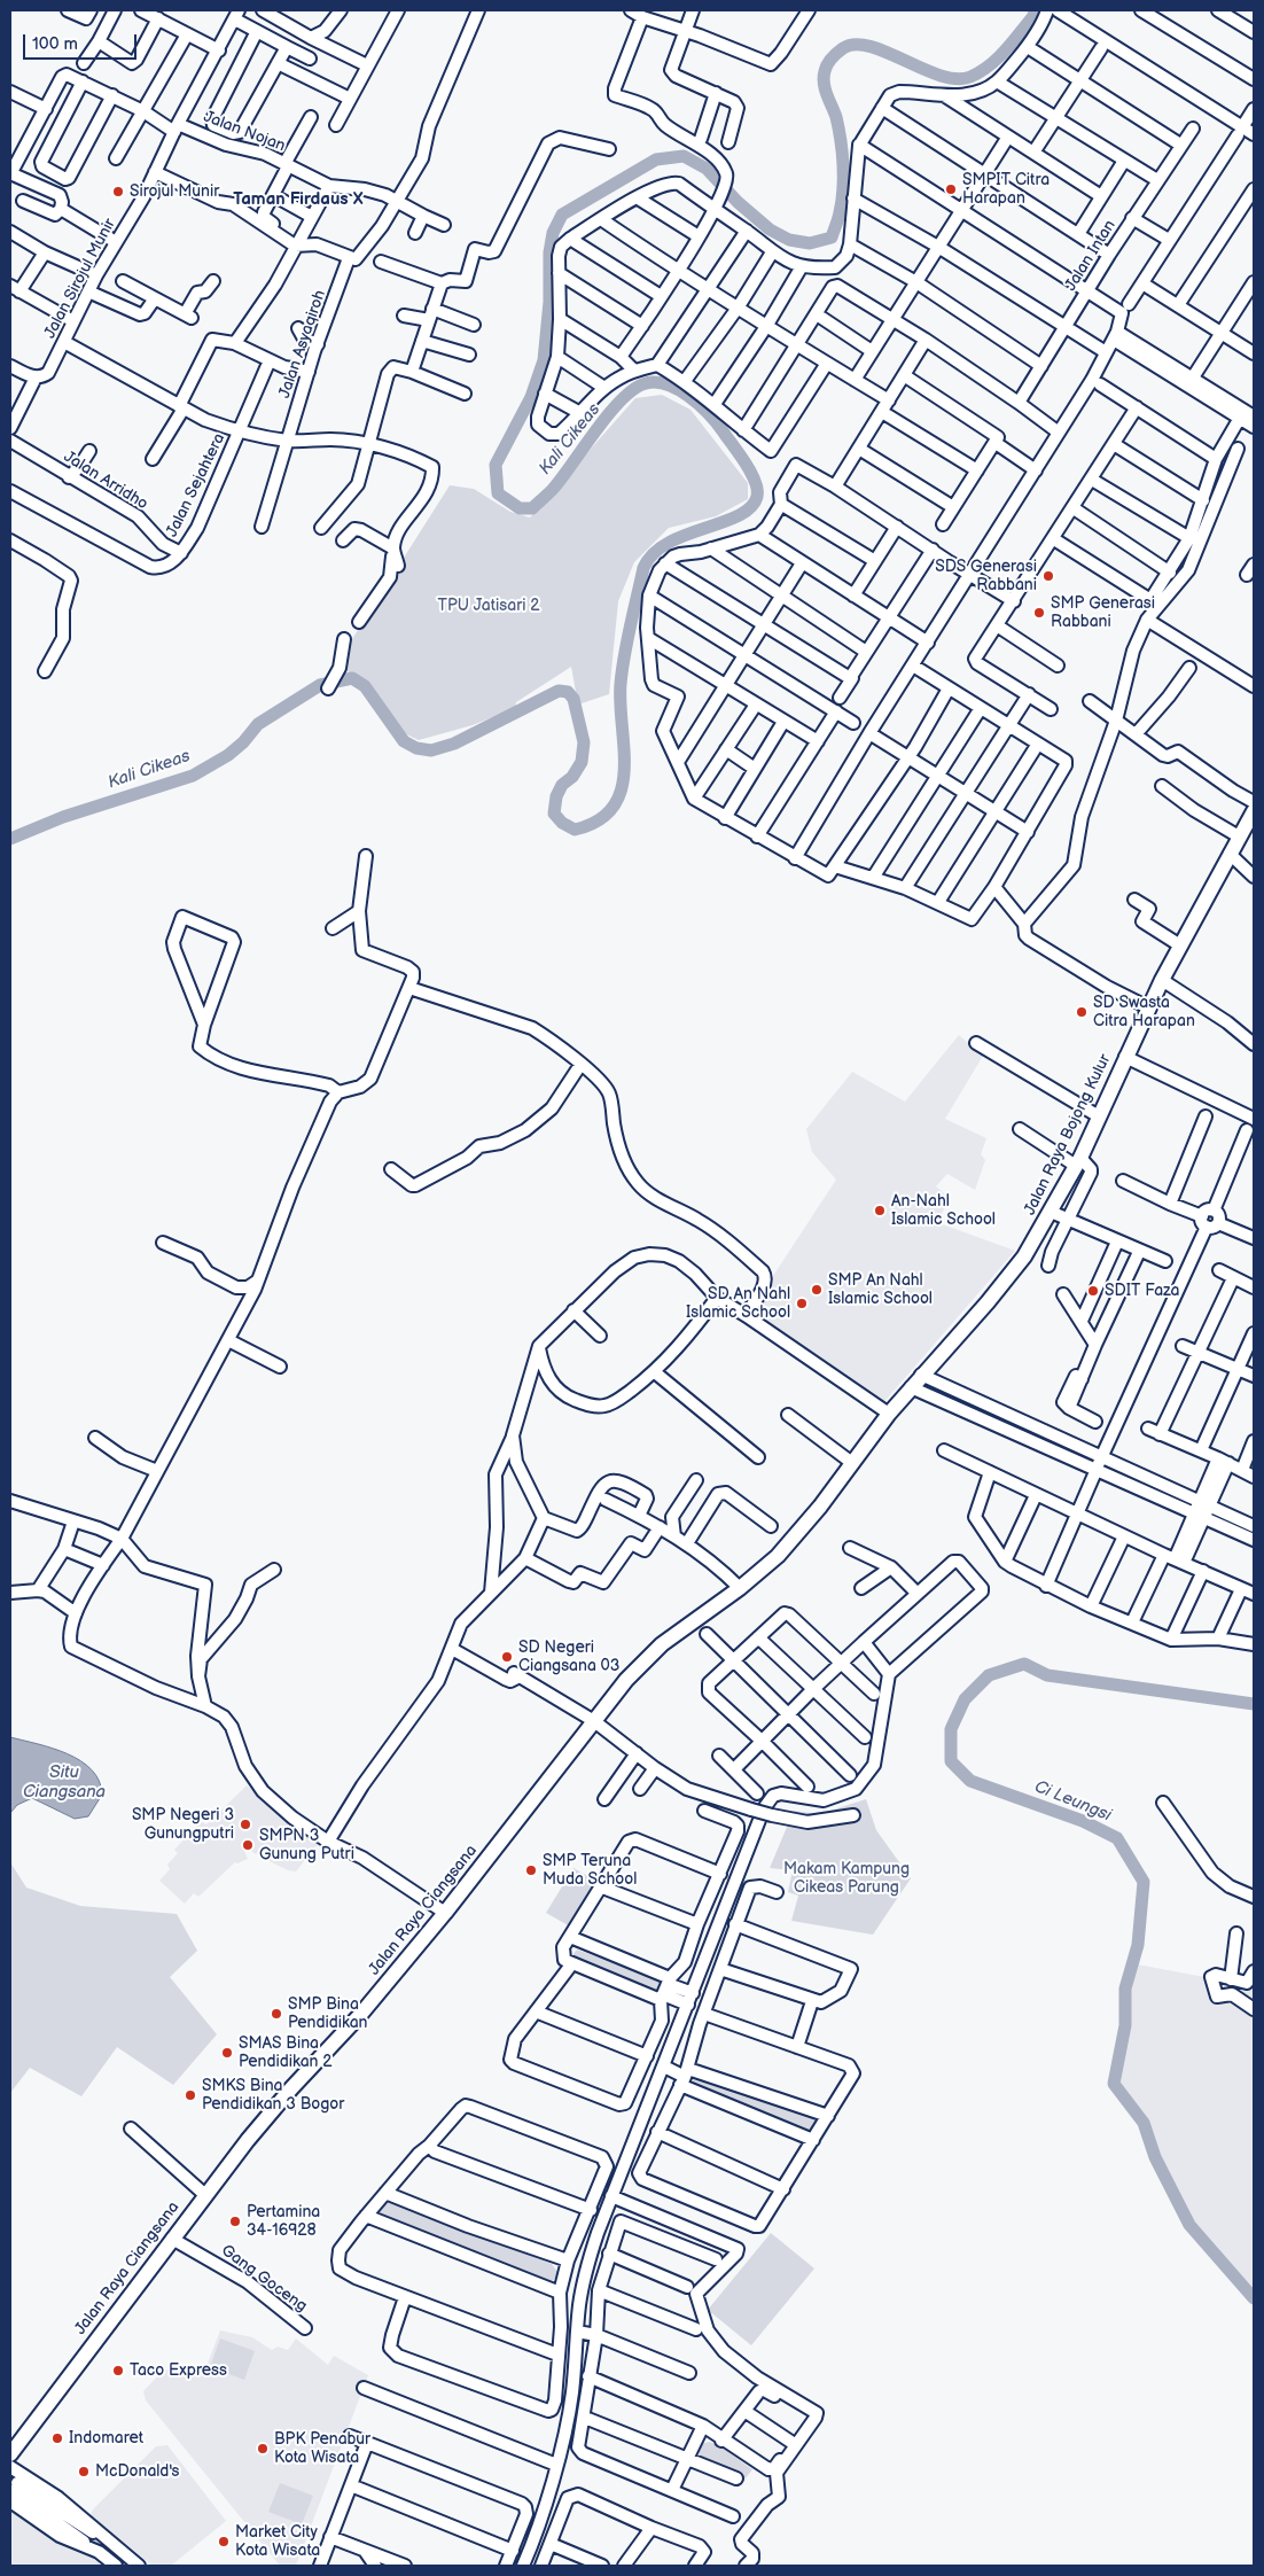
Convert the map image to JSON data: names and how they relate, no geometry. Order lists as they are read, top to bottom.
{
  "streets": {
    "main road": ["Jalan Raya Bojong Kulur", "Jalan Raya Ciangsana"],
    "street": [
      "Jalan Nojan",
      "Jalan Intan",
      "Jalan Sirojul Munir",
      "Jalan Asyaqiroh",
      "Jalan Arridho",
      "Jalan Sejahtera",
      "Gang Goceng"
    ]
  },
  "crossings": [
    ["Jalan Nojan", "Jalan Sirojul Munir"],
    ["Jalan Arridho", "Jalan Sejahtera"],
    ["Jalan Raya Bojong Kulur", "Jalan Raya Ciangsana"],
    ["Jalan Raya Ciangsana", "Gang Goceng"]
  ],
  "districts": ["Taman Firdaus X"],
  "water": ["Kali Cikeas", "Situ Ciangsana", "Ci Leungsi"],
  "parks": ["TPU Jatisari 2", "Makam Kampung Cikeas Parung"],
  "places": [
    "SMPIT Citra Harapan",
    "Sirojul Munir",
    "SDS Generasi Rabbani",
    "SMP Generasi Rabbani",
    "SD Swasta Citra Harapan",
    "An-Nahl Islamic School",
    "SMP An Nahl Islamic School",
    "SDIT Faza",
    "SD An Nahl Islamic School",
    "SD Negeri Ciangsana 03",
    "SMP Negeri 3 Gunungputri",
    "SMPN 3 Gunung Putri",
    "SMP Teruna Muda School",
    "SMP Bina Pendidikan",
    "SMAS Bina Pendidikan 2",
    "SMKS Bina Pendidikan 3 Bogor",
    "Pertamina 34-16928",
    "Taco Express",
    "Indomaret",
    "BPK Penabur Kota Wisata",
    "McDonald's",
    "Market City Kota Wisata"
  ],
  "scale_bar": "100 m"
}
